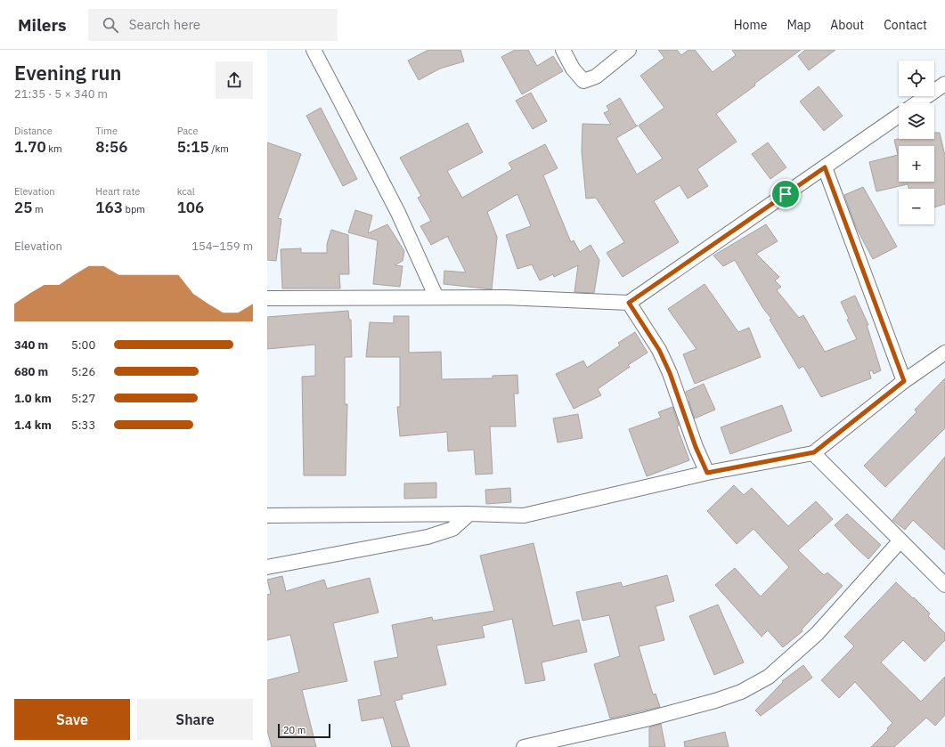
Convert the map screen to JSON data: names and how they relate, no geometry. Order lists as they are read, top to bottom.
{
  "scale_bar": "20 m",
  "page": {
    "header": "Milers",
    "search": "Search here",
    "nav": [
      "Home",
      "Map",
      "About",
      "Contact"
    ],
    "heading": ["Evening run", "21:35 · 5 × 340 m"],
    "map_buttons": ["+", "−"],
    "stats": [
      ["Distance", "1.70 km"],
      ["Time", "8:56"],
      ["Pace", "5:15 /km"],
      ["Elevation", "25 m"],
      ["Heart rate", "163 bpm"],
      ["kcal", "106"]
    ],
    "chart": ["Elevation", "154–159 m"],
    "list": [
      {
        "name": "340 m",
        "note": "5:00"
      },
      {
        "name": "680 m",
        "note": "5:26"
      },
      {
        "name": "1.0 km",
        "note": "5:27"
      },
      {
        "name": "1.4 km",
        "note": "5:33"
      }
    ],
    "buttons": ["Save", "Share"],
    "scale": "20 m"
  }
}
